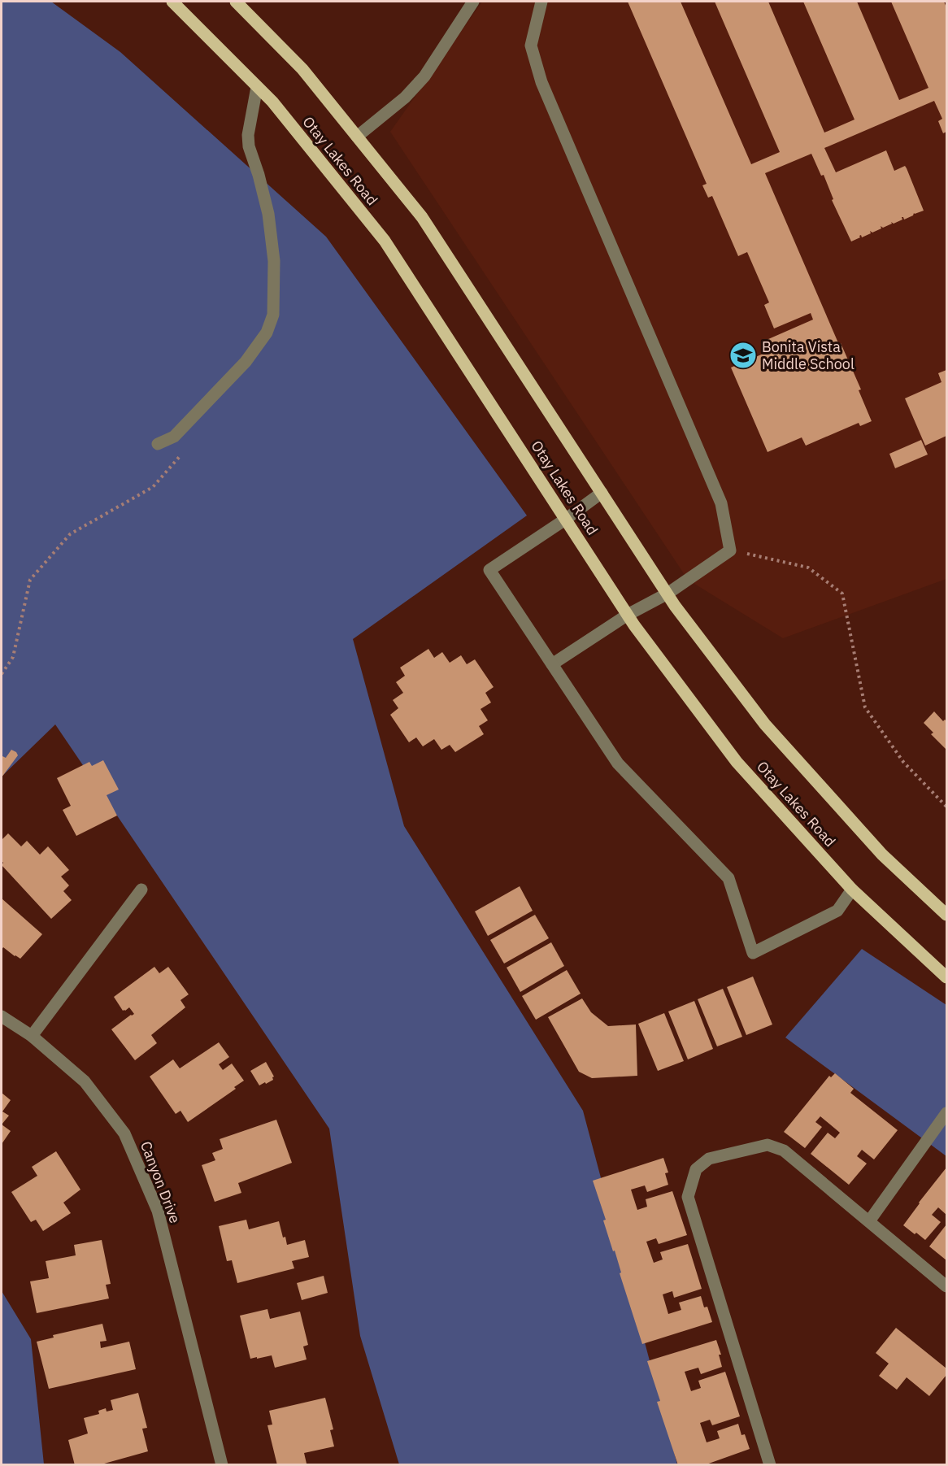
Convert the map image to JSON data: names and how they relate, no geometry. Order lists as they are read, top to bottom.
{
  "streets": {
    "main road": ["Otay Lakes Road"],
    "street": ["Canyon Drive"]
  },
  "places": {
    "school or university": ["Bonita Vista Middle School"]
  }
}
